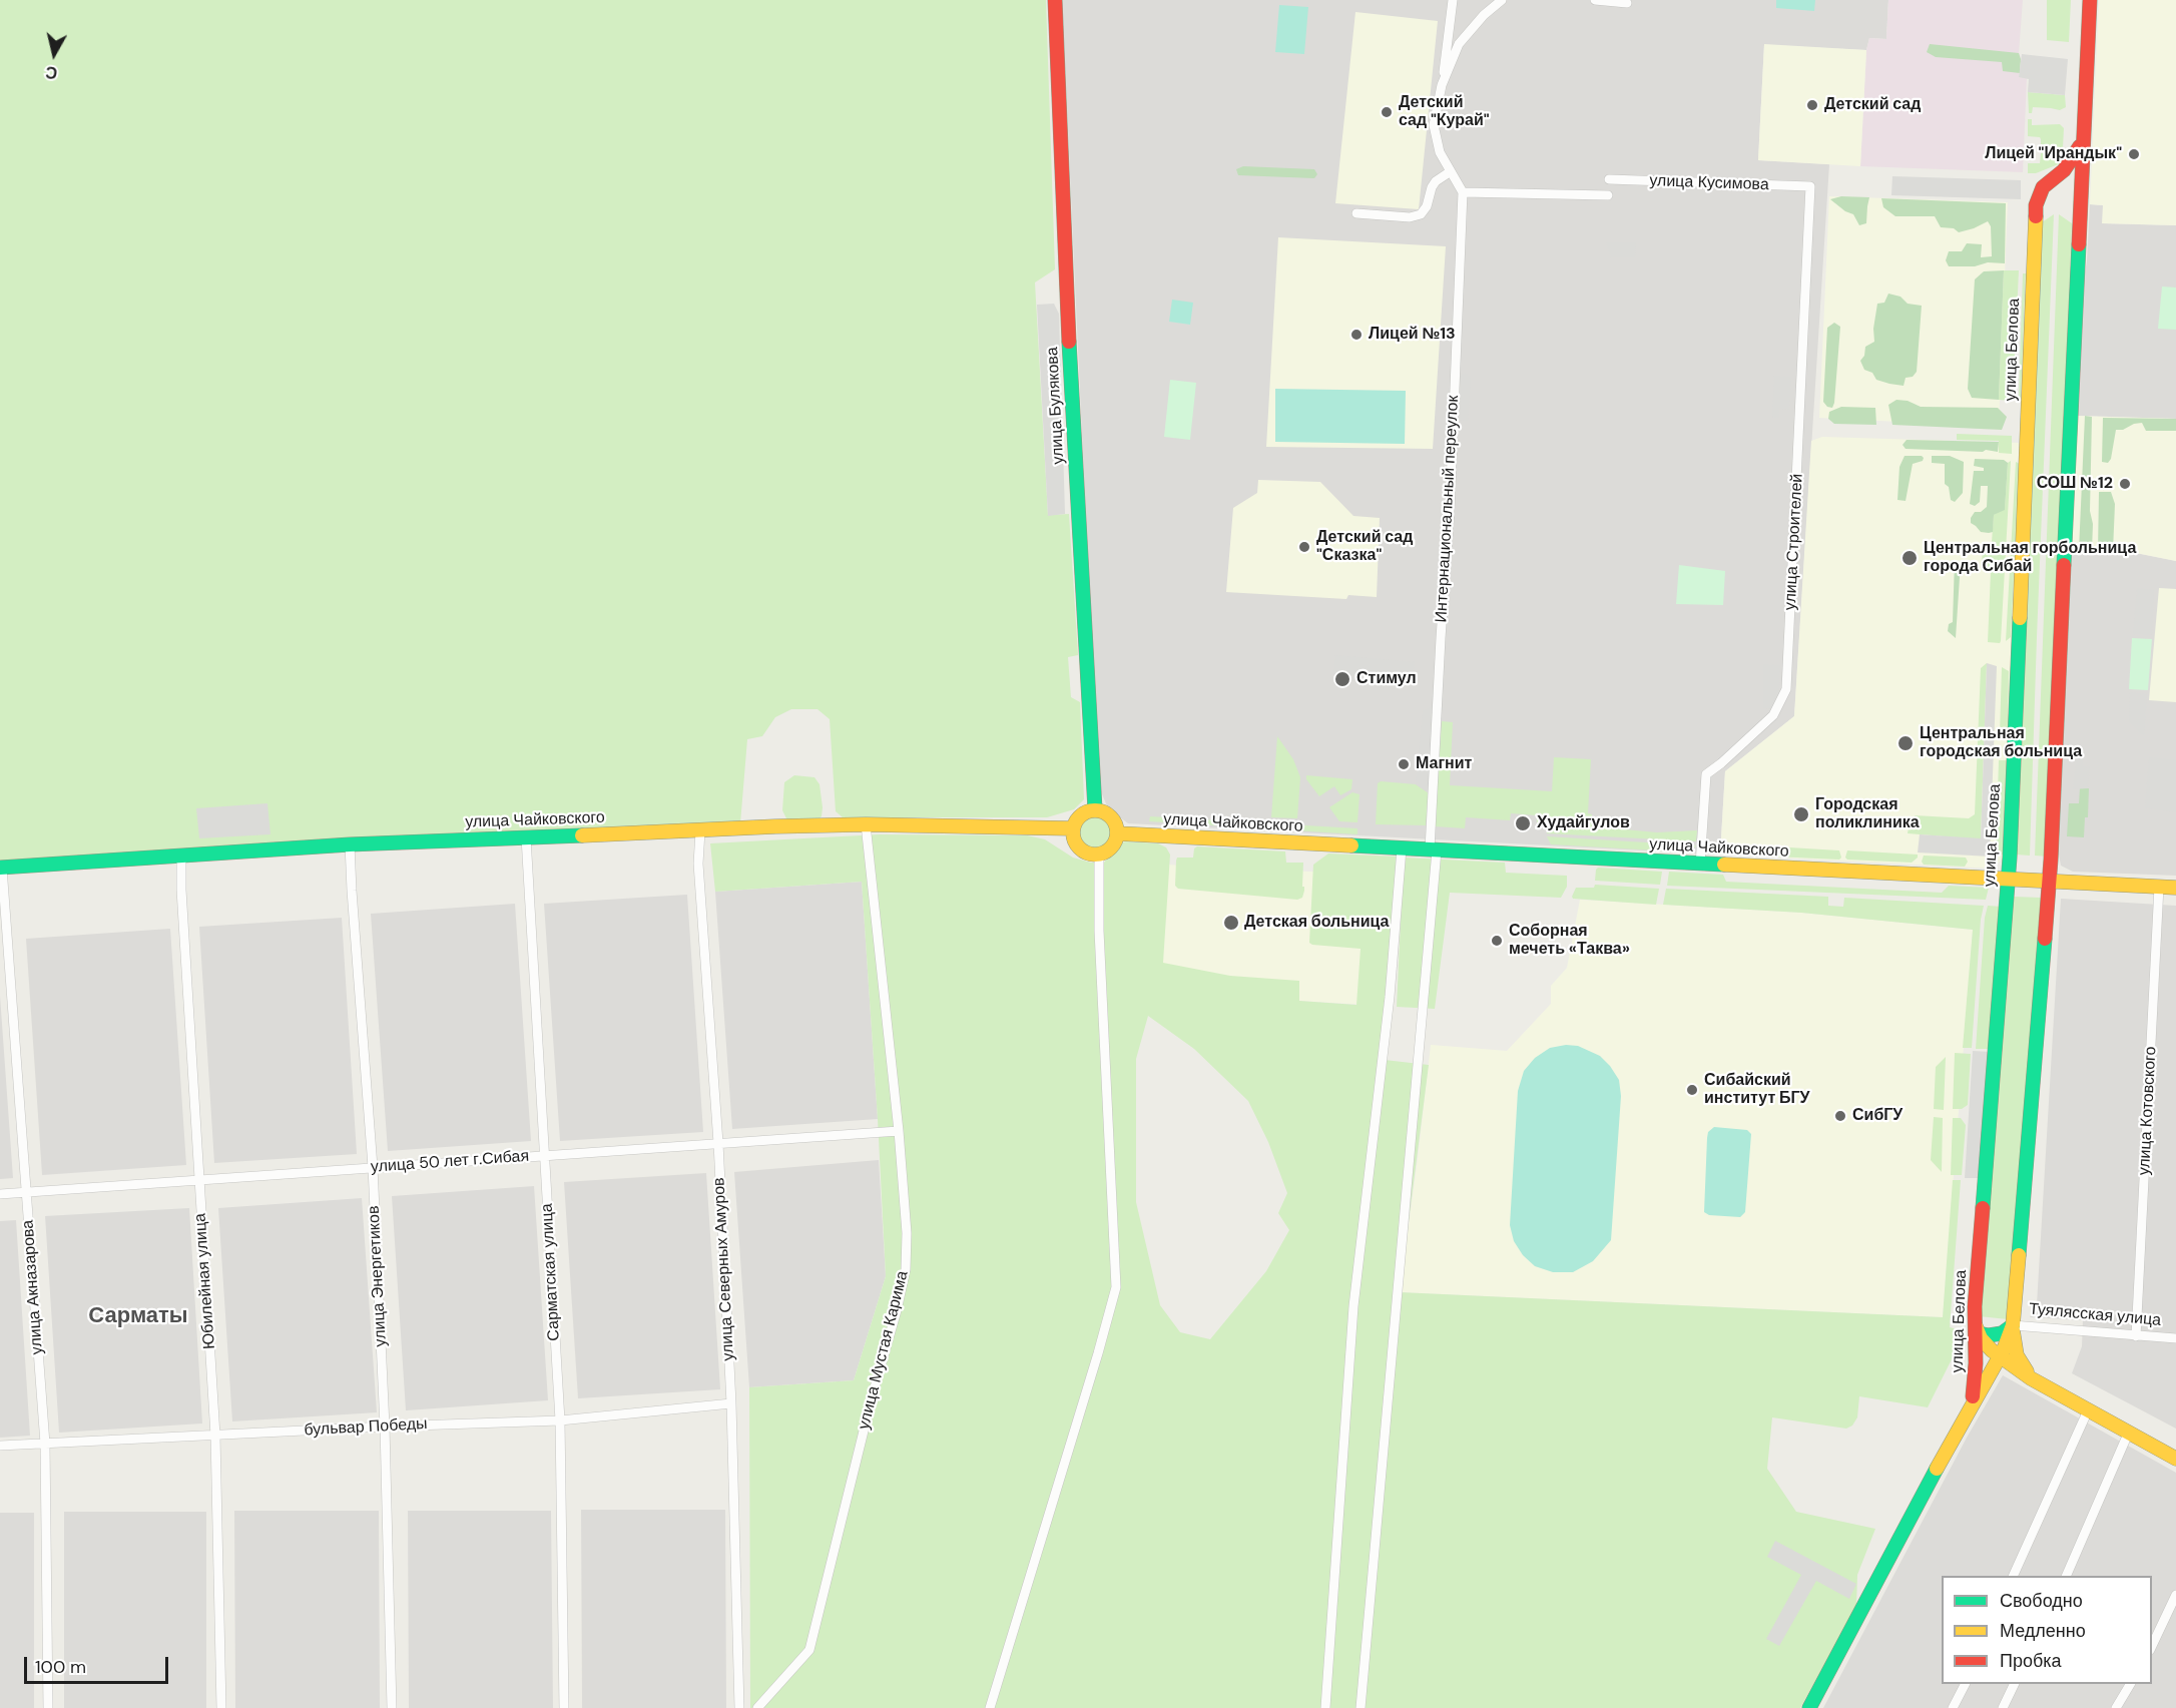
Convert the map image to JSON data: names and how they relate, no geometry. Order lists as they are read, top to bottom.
{
  "streets": {
    "main road": [
      "улица Белова",
      "улица Булякова",
      "улица Чайковского",
      "Туялясская улица"
    ],
    "street": [
      "улица Кусимова",
      "Интернациональный переулок",
      "улица Строителей",
      "улица Котовского",
      "улица 50 лет г.Сибая",
      "улица Северных Амуров",
      "Сарматская улица",
      "улица Энергетиков",
      "Юбилейная улица",
      "улица Акназарова",
      "улица Мустая Карима",
      "бульвар Победы"
    ]
  },
  "crossings": [
    ["улица Кусимова", "улица Строителей"],
    ["улица Белова", "улица Чайковского"],
    ["улица Белова", "Туялясская улица"],
    ["улица Булякова", "улица Чайковского"],
    ["Интернациональный переулок", "улица Чайковского"],
    ["улица Строителей", "улица Чайковского"],
    ["улица Чайковского", "улица Котовского"],
    ["улица Чайковского", "улица Северных Амуров"],
    ["улица Чайковского", "Сарматская улица"],
    ["улица Чайковского", "улица Энергетиков"],
    ["улица Чайковского", "Юбилейная улица"],
    ["улица Чайковского", "улица Акназарова"],
    ["улица Чайковского", "улица Мустая Карима"],
    ["улица Котовского", "Туялясская улица"],
    ["улица 50 лет г.Сибая", "улица Северных Амуров"],
    ["улица 50 лет г.Сибая", "Сарматская улица"],
    ["улица 50 лет г.Сибая", "улица Энергетиков"],
    ["улица 50 лет г.Сибая", "Юбилейная улица"],
    ["улица 50 лет г.Сибая", "улица Акназарова"],
    ["улица 50 лет г.Сибая", "улица Мустая Карима"],
    ["улица Северных Амуров", "бульвар Победы"],
    ["Сарматская улица", "бульвар Победы"],
    ["улица Энергетиков", "бульвар Победы"],
    ["Юбилейная улица", "бульвар Победы"],
    ["улица Акназарова", "бульвар Победы"]
  ],
  "districts": ["Сарматы"],
  "places": [
    "Детский сад",
    "Детский сад \"Курай\"",
    "Лицей \"Ирандык\"",
    "Лицей №13",
    "СОШ №12",
    "Детский сад \"Сказка\"",
    "Центральная горбольница города Сибай",
    "Стимул",
    "Центральная городская больница",
    "Магнит",
    "Городская поликлиника",
    "Худайгулов",
    "Детская больница",
    "Соборная мечеть «Таква»",
    "Сибайский институт БГУ",
    "СибГУ"
  ],
  "legend": ["Свободно", "Медленно", "Пробка"],
  "scale_bar": "100 m",
  "north": "bottom"
}
